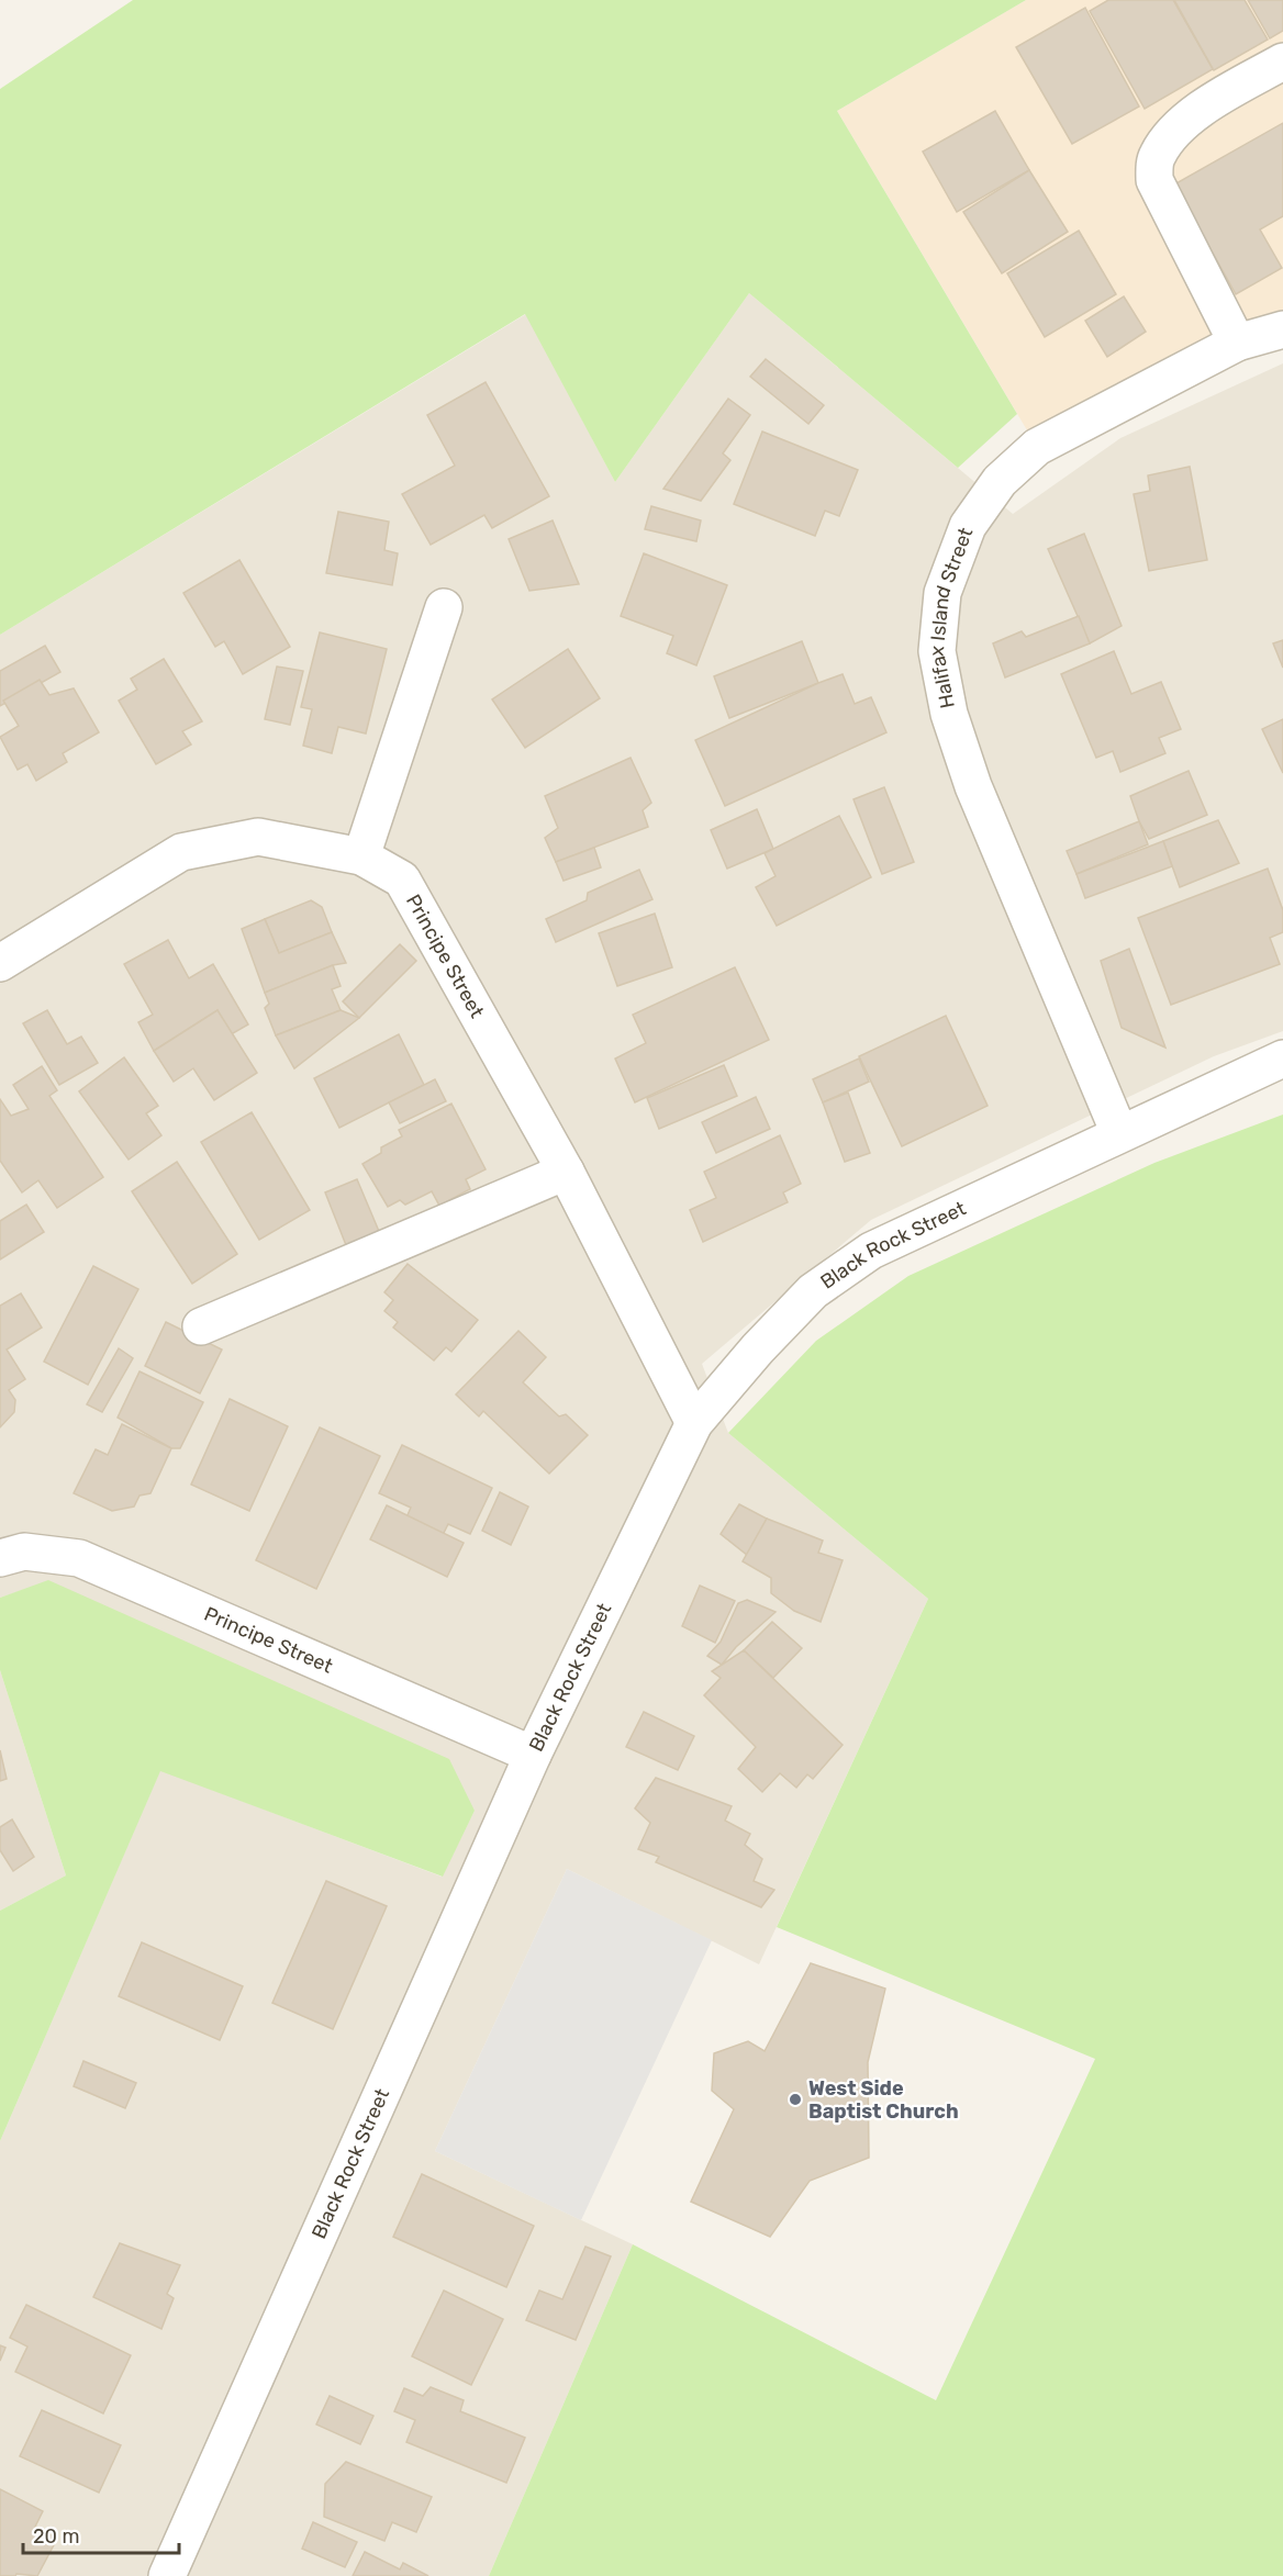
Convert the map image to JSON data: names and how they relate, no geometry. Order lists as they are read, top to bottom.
{
  "streets": {
    "street": ["Halifax Island Street", "Principe Street", "Black Rock Street"]
  },
  "crossings": [
    ["Halifax Island Street", "Black Rock Street"],
    ["Principe Street", "Black Rock Street"]
  ],
  "places": ["West Side Baptist Church"],
  "scale_bar": "20 m"
}
